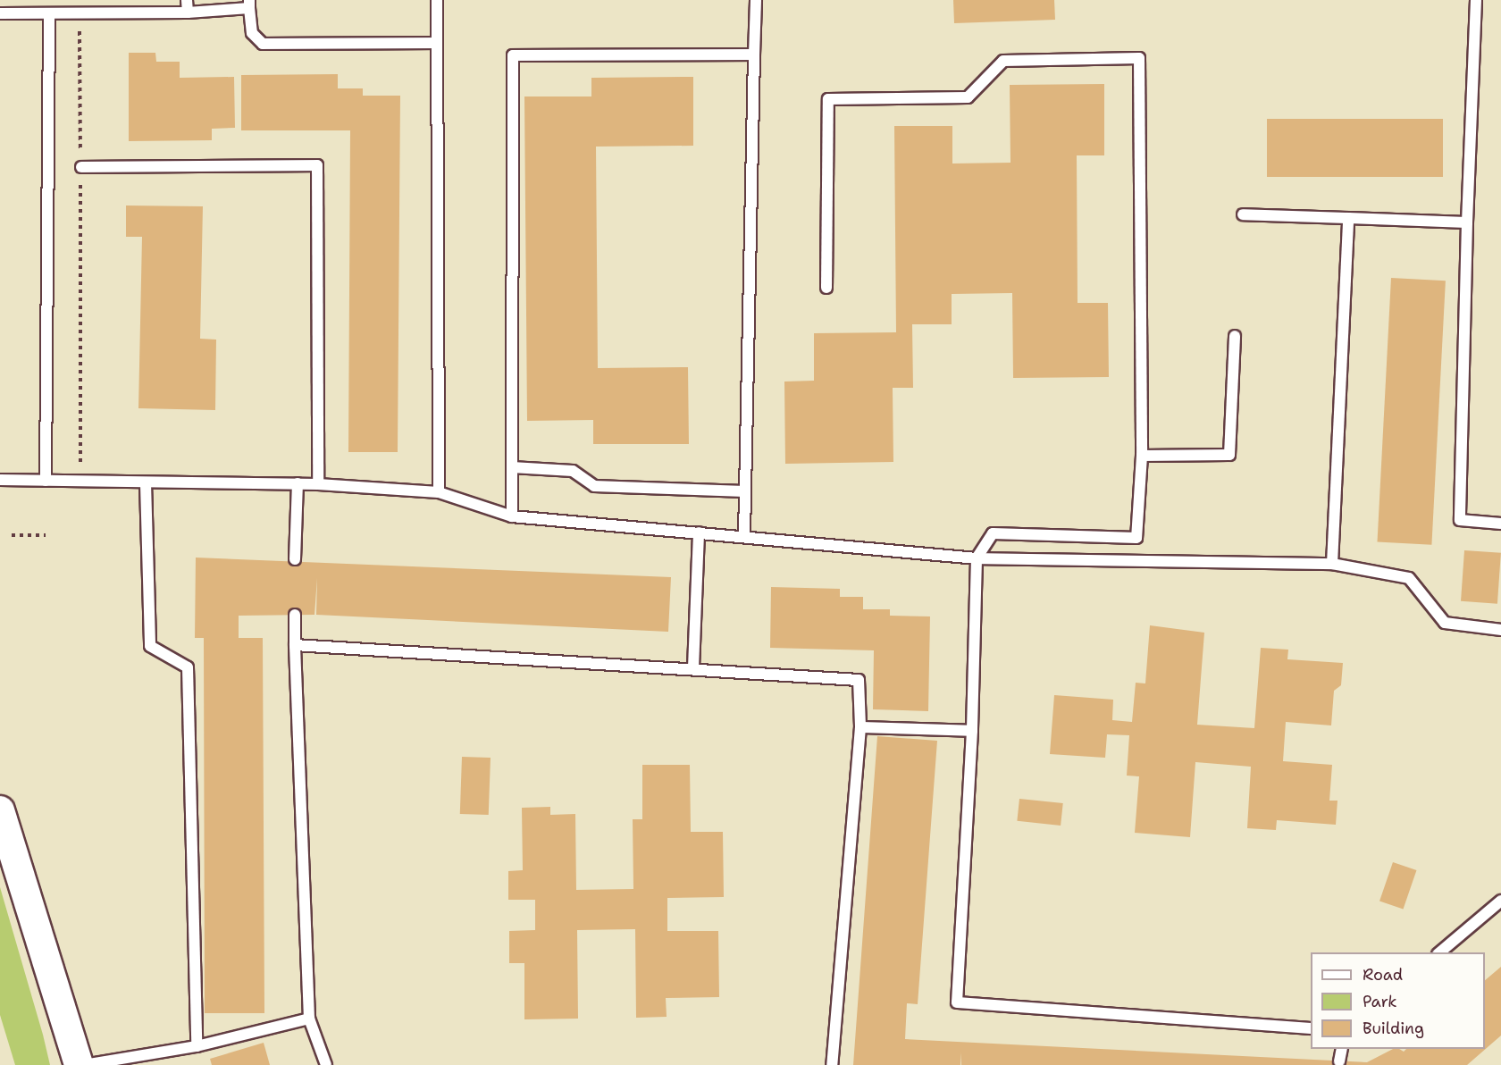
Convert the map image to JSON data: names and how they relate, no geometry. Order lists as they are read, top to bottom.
{
  "legend": ["Road", "Park", "Building"]
}
